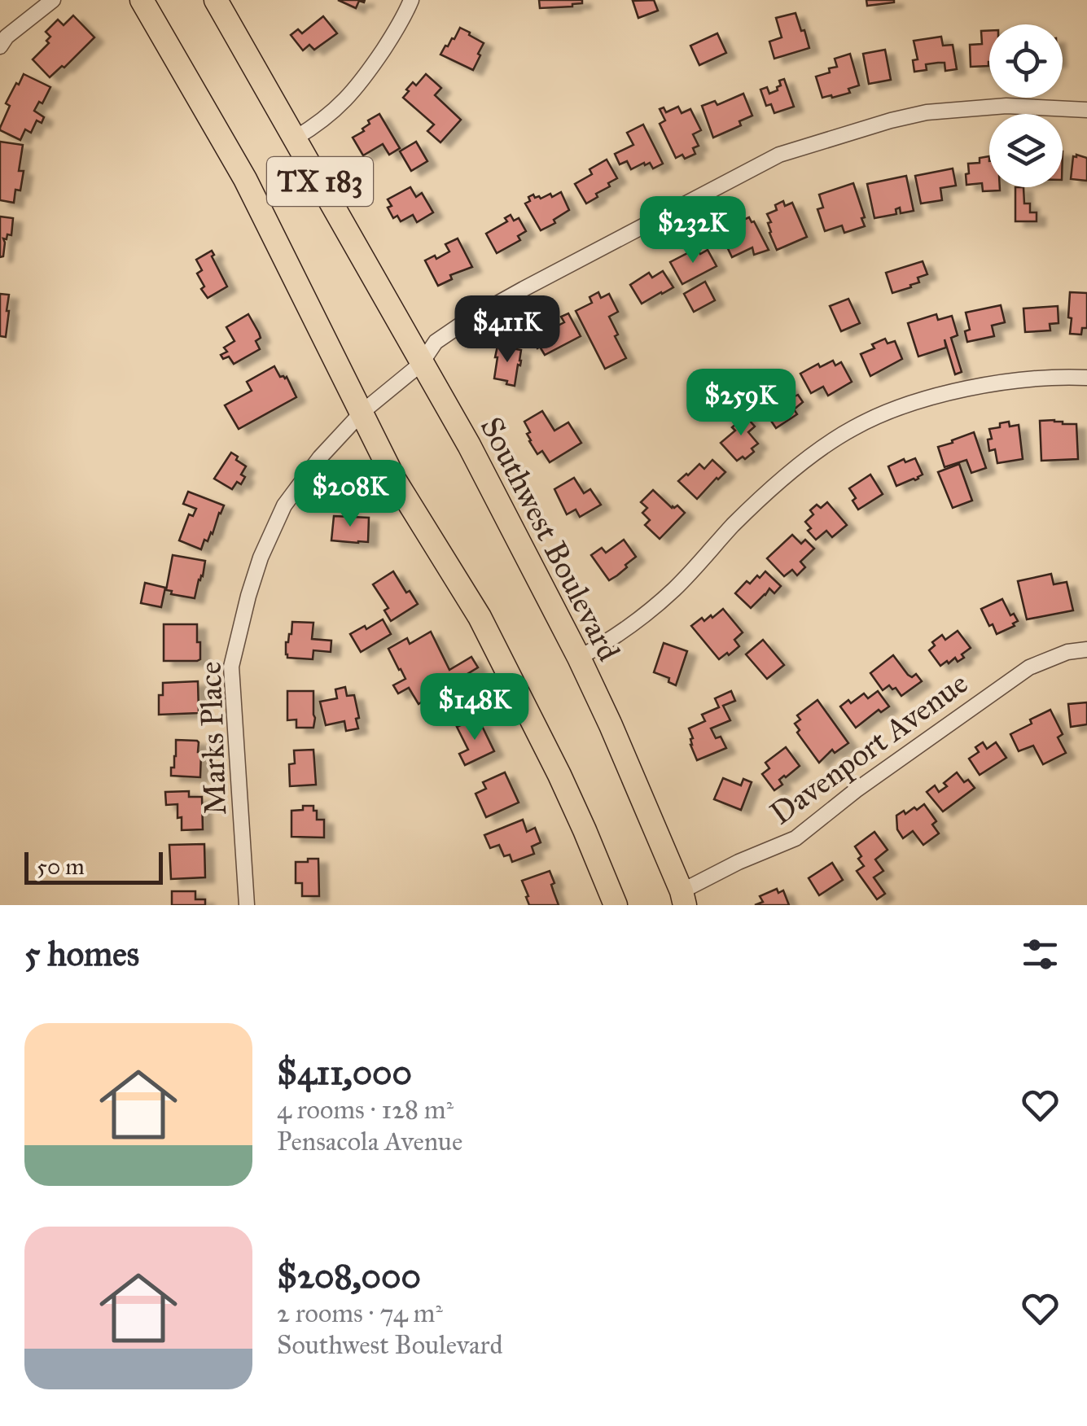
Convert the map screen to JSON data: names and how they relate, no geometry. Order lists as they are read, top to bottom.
{
  "streets": {
    "main road": ["TX 183", "Southwest Boulevard"],
    "street": ["Marks Place", "Davenport Avenue"]
  },
  "crossings": [
    ["TX 183", "Marks Place"],
    ["Southwest Boulevard", "Marks Place"],
    ["Southwest Boulevard", "Davenport Avenue"]
  ],
  "scale_bar": "50 m",
  "page": {
    "price": [
      "$232K",
      "$411K",
      "$259K",
      "$208K",
      "$148K"
    ],
    "scale": "50 m",
    "heading": "5 homes",
    "list": [
      {
        "name": "$411,000",
        "note": "4 rooms · 128 m² · Pensacola Avenue"
      },
      {
        "name": "$208,000",
        "note": "2 rooms · 74 m² · Southwest Boulevard"
      }
    ]
  }
}
